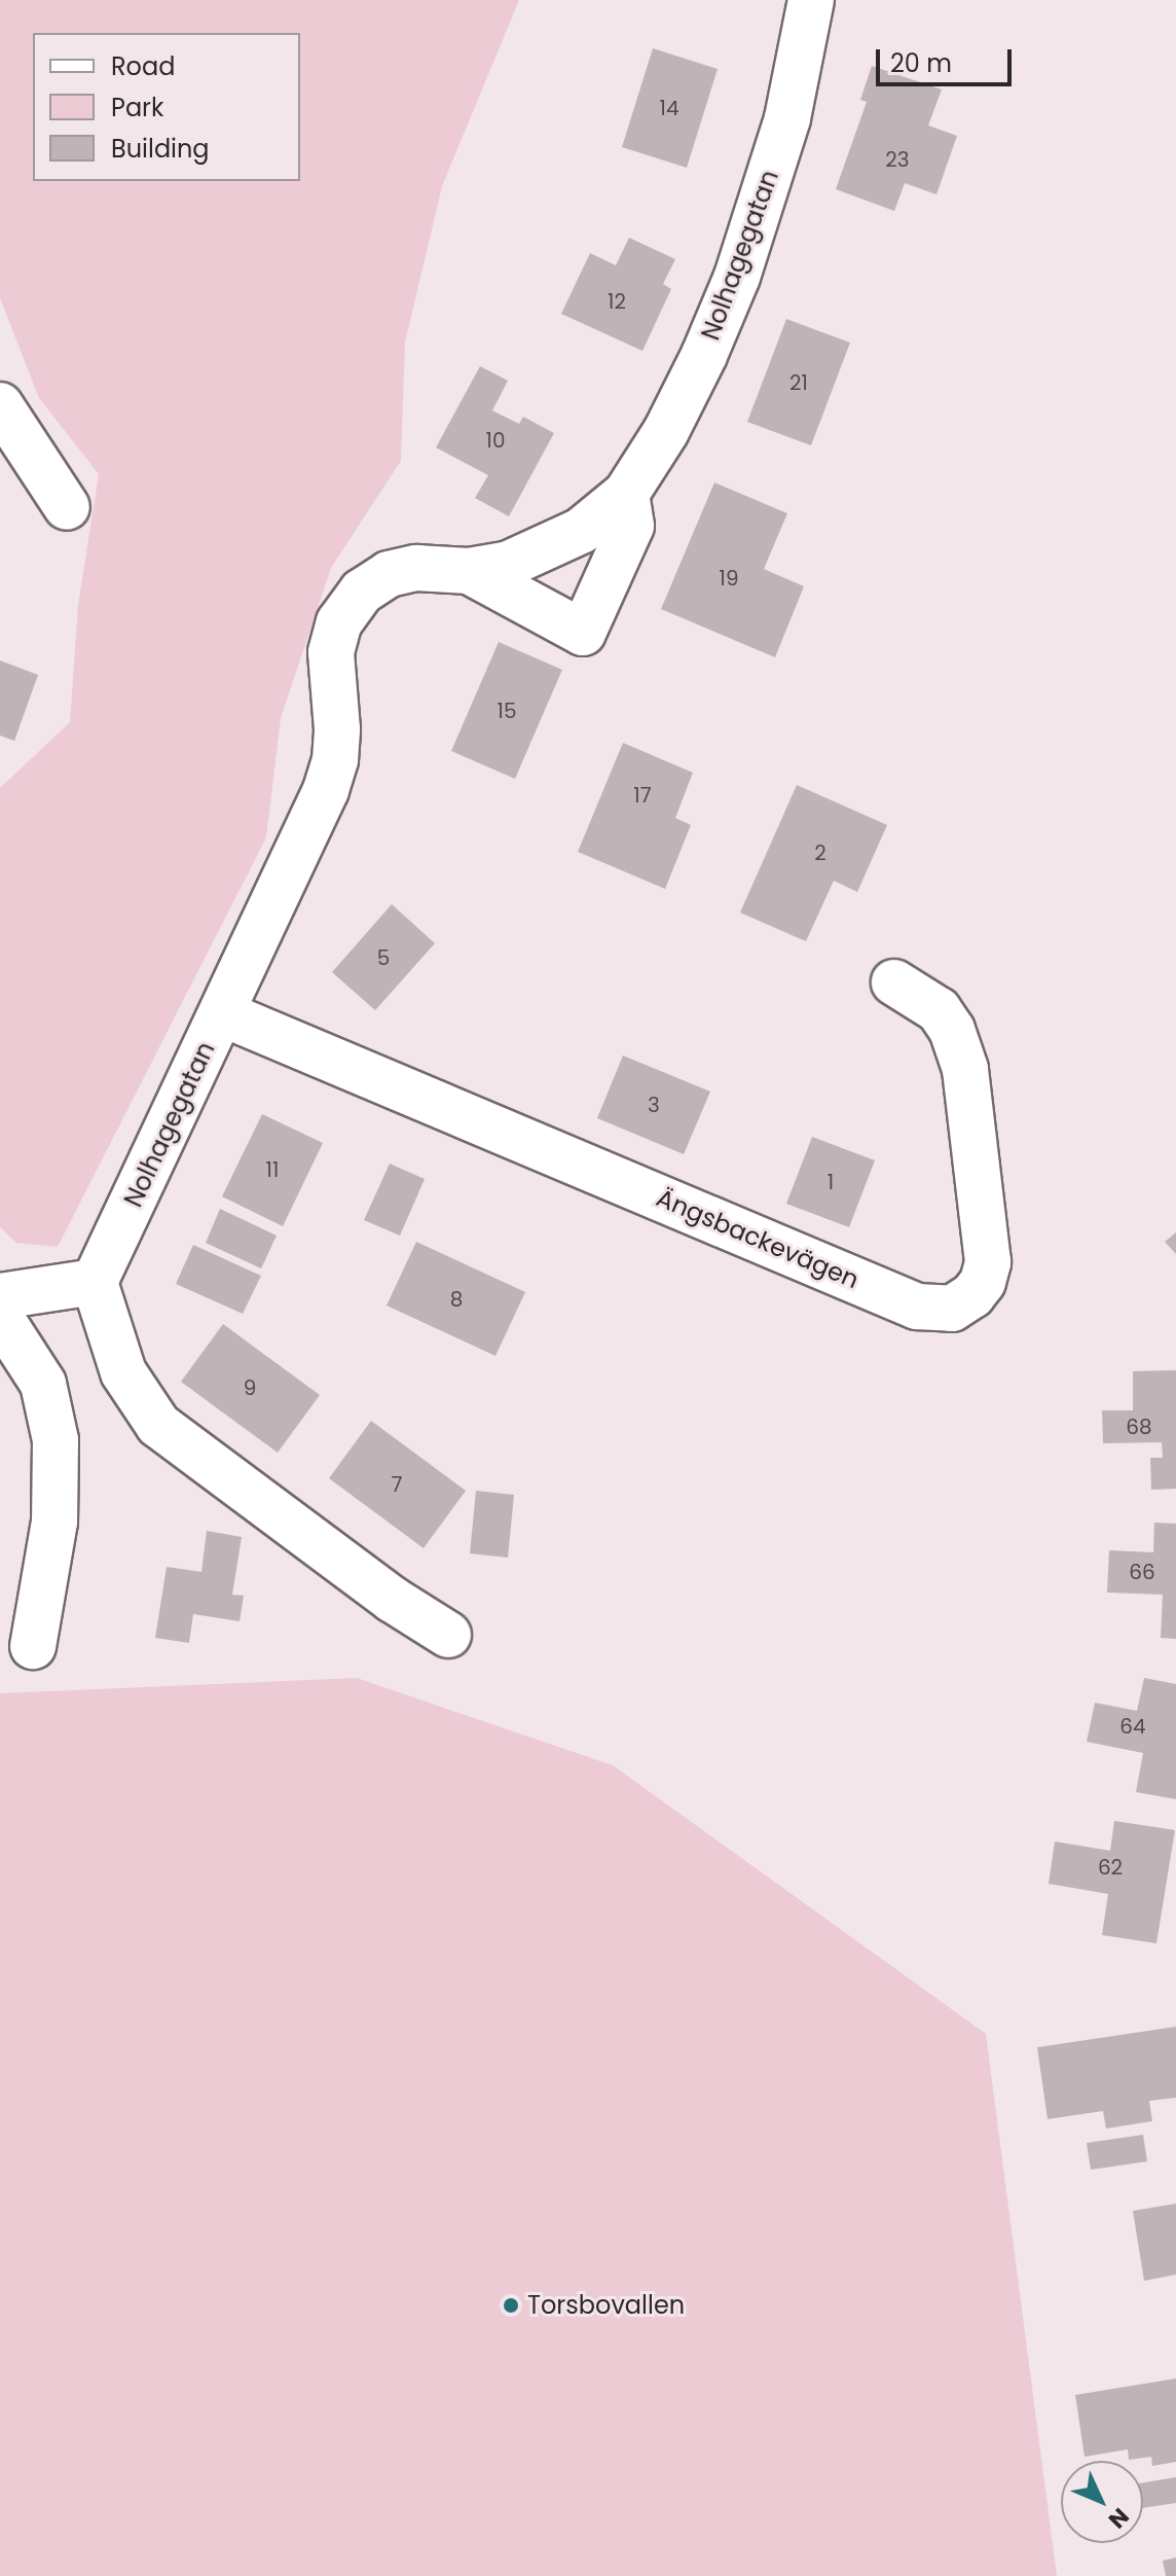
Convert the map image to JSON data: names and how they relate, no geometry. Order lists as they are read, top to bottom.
{
  "streets": {
    "street": ["Nolhagegatan", "Ängsbackevägen"]
  },
  "crossings": [
    ["Nolhagegatan", "Ängsbackevägen"]
  ],
  "places": ["Torsbovallen"],
  "house_numbers": [
    "14",
    "23",
    "12",
    "21",
    "10",
    "19",
    "15",
    "17",
    "2",
    "5",
    "3",
    "11",
    "1",
    "8",
    "9",
    "68",
    "7",
    "66",
    "64",
    "62"
  ],
  "legend": ["Road", "Park", "Building"],
  "scale_bar": "20 m",
  "north": "bottom right"
}
